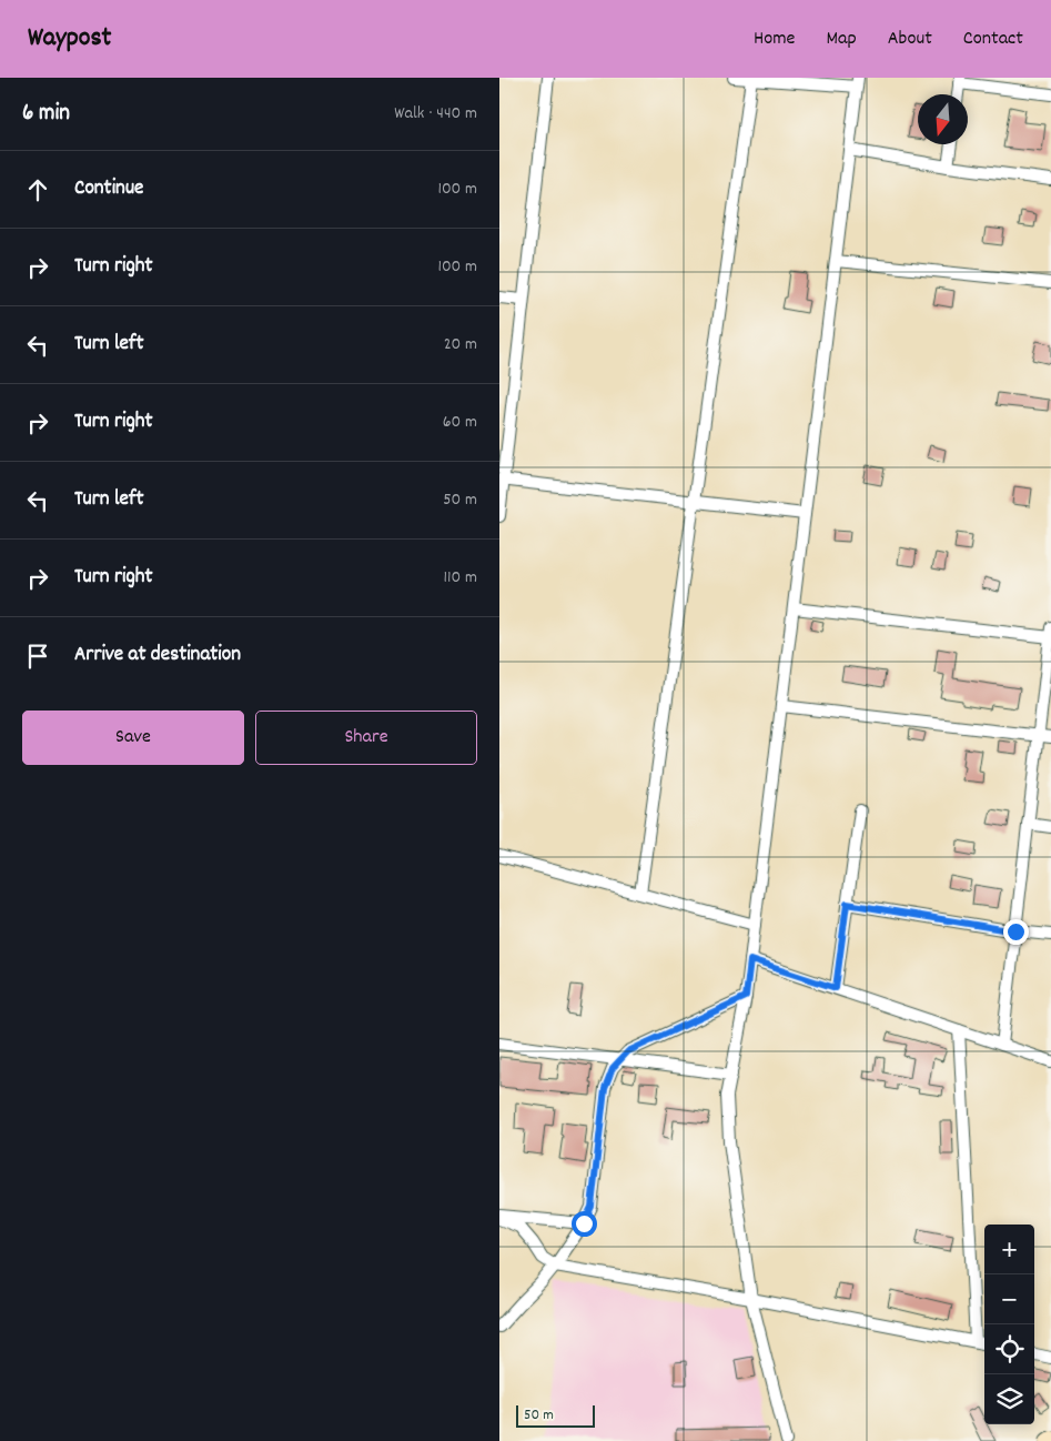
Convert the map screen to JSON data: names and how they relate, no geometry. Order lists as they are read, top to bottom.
{
  "scale_bar": "50 m",
  "north": "bottom",
  "page": {
    "header": "Waypost",
    "nav": [
      "Home",
      "Map",
      "About",
      "Contact"
    ],
    "heading": ["6 min", "Walk · 440 m"],
    "list": [
      ["Continue", "100 m"],
      ["Turn right", "100 m"],
      ["Turn left", "20 m"],
      ["Turn right", "60 m"],
      ["Turn left", "50 m"],
      ["Turn right", "110 m"],
      "Arrive at destination"
    ],
    "buttons": ["Save", "Share"],
    "map_buttons": ["+", "−"],
    "scale": "50 m"
  }
}
